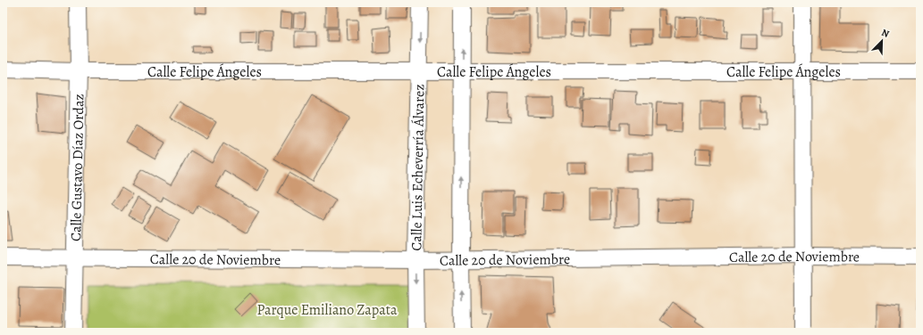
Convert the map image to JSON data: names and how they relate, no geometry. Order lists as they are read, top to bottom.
{
  "streets": {
    "street": [
      "Calle Felipe Ángeles",
      "Calle Gustavo Díaz Ordaz",
      "Calle Luis Echeverría Álvarez",
      "Calle 20 de Noviembre"
    ]
  },
  "crossings": [
    ["Calle Felipe Ángeles", "Calle Gustavo Díaz Ordaz"],
    ["Calle Felipe Ángeles", "Calle Luis Echeverría Álvarez"],
    ["Calle Gustavo Díaz Ordaz", "Calle 20 de Noviembre"],
    ["Calle Luis Echeverría Álvarez", "Calle 20 de Noviembre"]
  ],
  "parks": ["Parque Emiliano Zapata"],
  "north": "top right"
}
